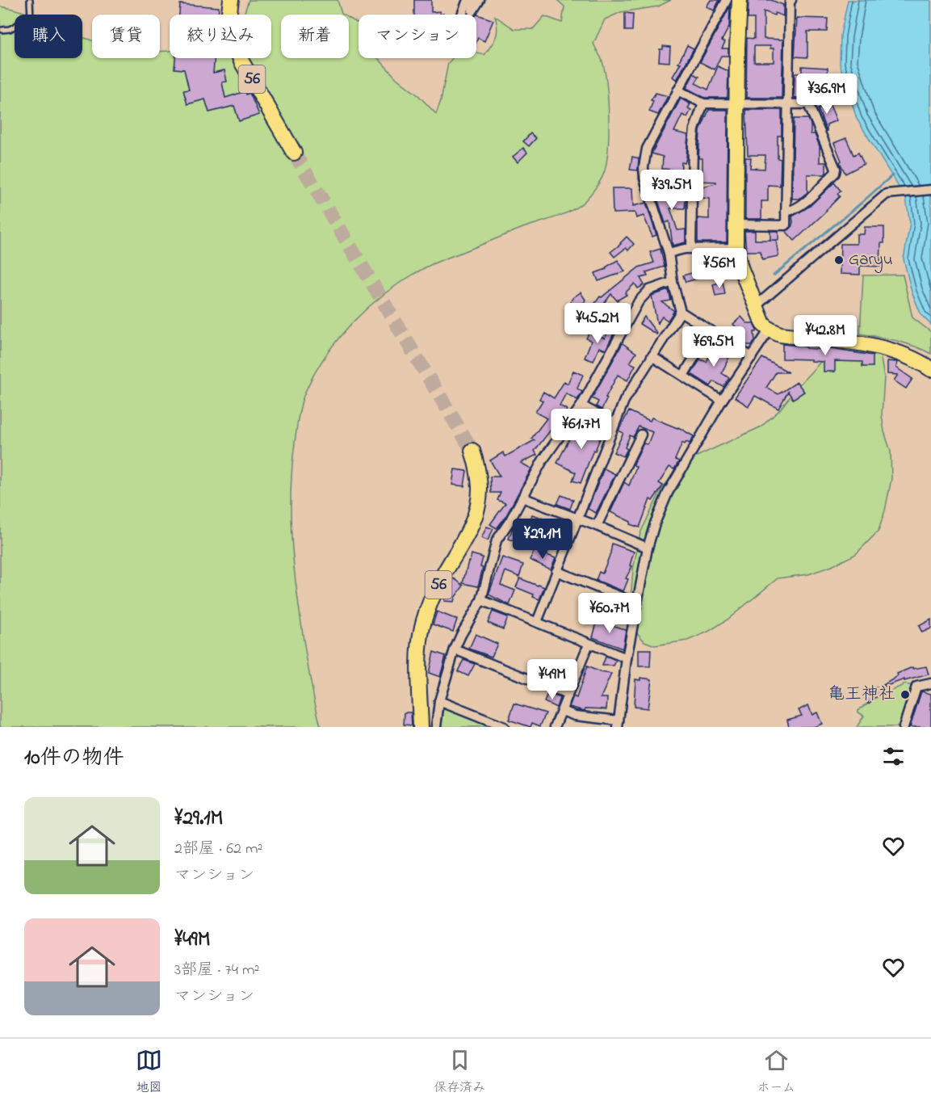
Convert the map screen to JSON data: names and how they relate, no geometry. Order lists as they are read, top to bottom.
{
  "streets": {
    "highway": ["56"]
  },
  "places": ["Garyu", "亀王神社"],
  "page": {
    "chip": [
      "購入",
      "賃貸",
      "絞り込み",
      "新着",
      "マンション"
    ],
    "price": [
      "¥36.9M",
      "¥39.5M",
      "¥56M",
      "¥45.2M",
      "¥42.8M",
      "¥69.5M",
      "¥61.7M",
      "¥29.1M",
      "¥60.7M",
      "¥49M"
    ],
    "heading": "10件の物件",
    "list": [
      {
        "name": "¥29.1M",
        "note": "2部屋 · 62 m² · マンション"
      },
      {
        "name": "¥49M",
        "note": "3部屋 · 74 m² · マンション"
      }
    ],
    "tabs": ["地図", "保存済み", "ホーム"]
  }
}
